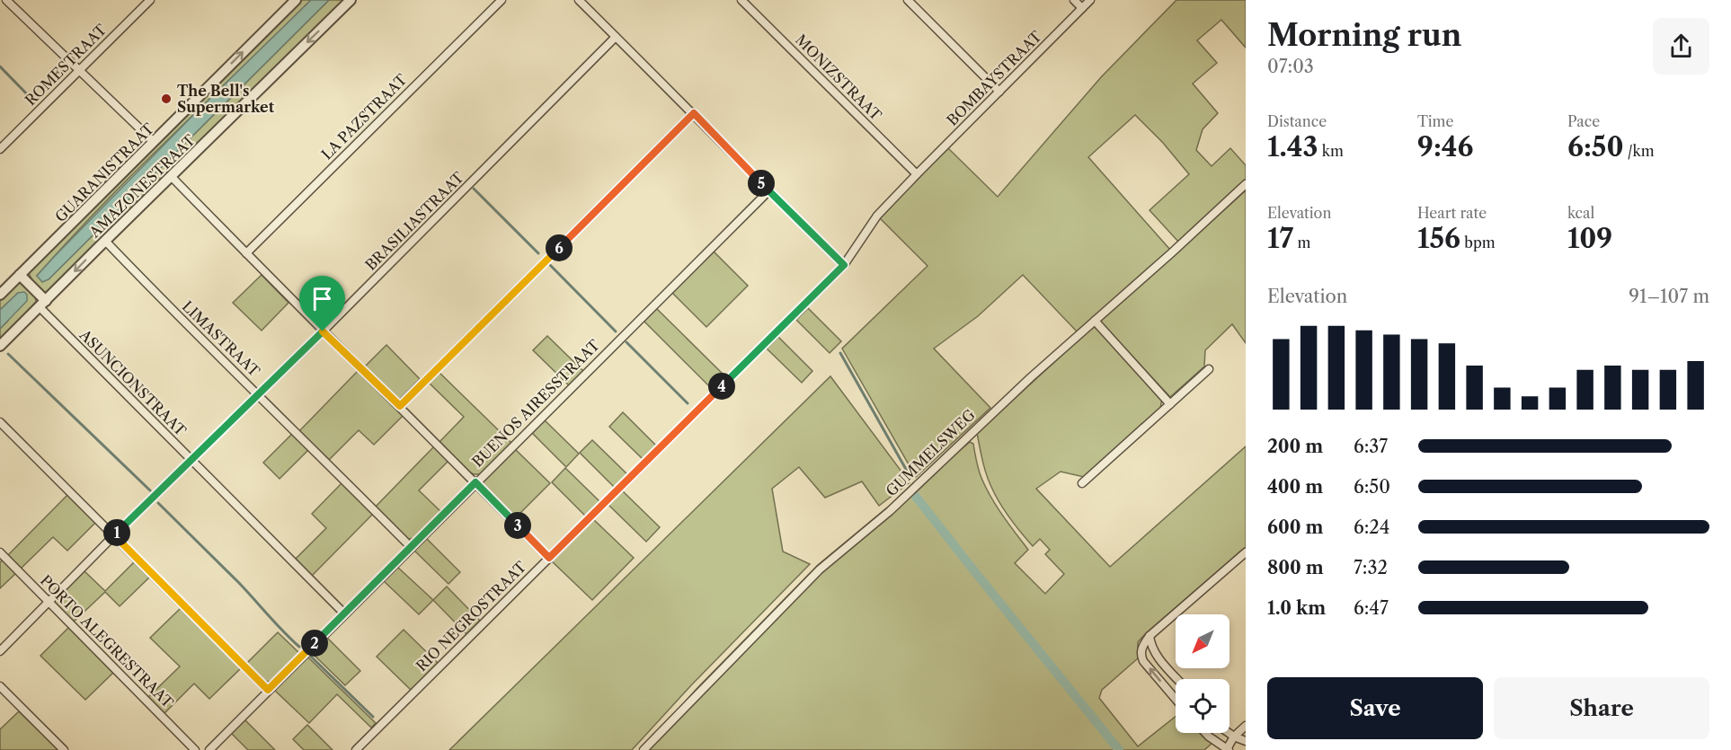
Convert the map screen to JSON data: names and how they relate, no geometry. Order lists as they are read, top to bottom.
{
  "streets": {
    "street": [
      "ROMESTRAAT",
      "MONIZSTRAAT",
      "BOMBAYSTRAAT",
      "LA PAZSTRAAT",
      "GUARANISTRAAT",
      "AMAZONESTRAAT",
      "BRASILIASTRAAT",
      "LIMASTRAAT",
      "ASUNCIONSTRAAT",
      "BUENOS AIRESSTRAAT",
      "GUMMELSWEG",
      "RIO NEGROSTRAAT",
      "PORTO ALEGRESTRAAT"
    ]
  },
  "crossings": [
    ["MONIZSTRAAT", "BOMBAYSTRAAT"],
    ["MONIZSTRAAT", "RIO NEGROSTRAAT"],
    ["BOMBAYSTRAAT", "RIO NEGROSTRAAT"],
    ["AMAZONESTRAAT", "LIMASTRAAT"],
    ["AMAZONESTRAAT", "ASUNCIONSTRAAT"],
    ["BRASILIASTRAAT", "LIMASTRAAT"],
    ["BRASILIASTRAAT", "ASUNCIONSTRAAT"],
    ["BRASILIASTRAAT", "PORTO ALEGRESTRAAT"],
    ["LIMASTRAAT", "BUENOS AIRESSTRAAT"],
    ["ASUNCIONSTRAAT", "BUENOS AIRESSTRAAT"]
  ],
  "one_way": ["GUARANISTRAAT", "AMAZONESTRAAT"],
  "places": ["The Bell's Supermarket"],
  "north": "bottom left",
  "page": {
    "heading": ["Morning run", "07:03"],
    "stats": [
      ["Distance", "1.43 km"],
      ["Time", "9:46"],
      ["Pace", "6:50 /km"],
      ["Elevation", "17 m"],
      ["Heart rate", "156 bpm"],
      ["kcal", "109"]
    ],
    "pins": [
      "5",
      "6",
      "4",
      "3",
      "1",
      "2"
    ],
    "chart": ["Elevation", "91–107 m"],
    "list": [
      {
        "name": "200 m",
        "note": "6:37"
      },
      {
        "name": "400 m",
        "note": "6:50"
      },
      {
        "name": "600 m",
        "note": "6:24"
      },
      {
        "name": "800 m",
        "note": "7:32"
      },
      {
        "name": "1.0 km",
        "note": "6:47"
      }
    ],
    "buttons": ["Save", "Share"]
  }
}
